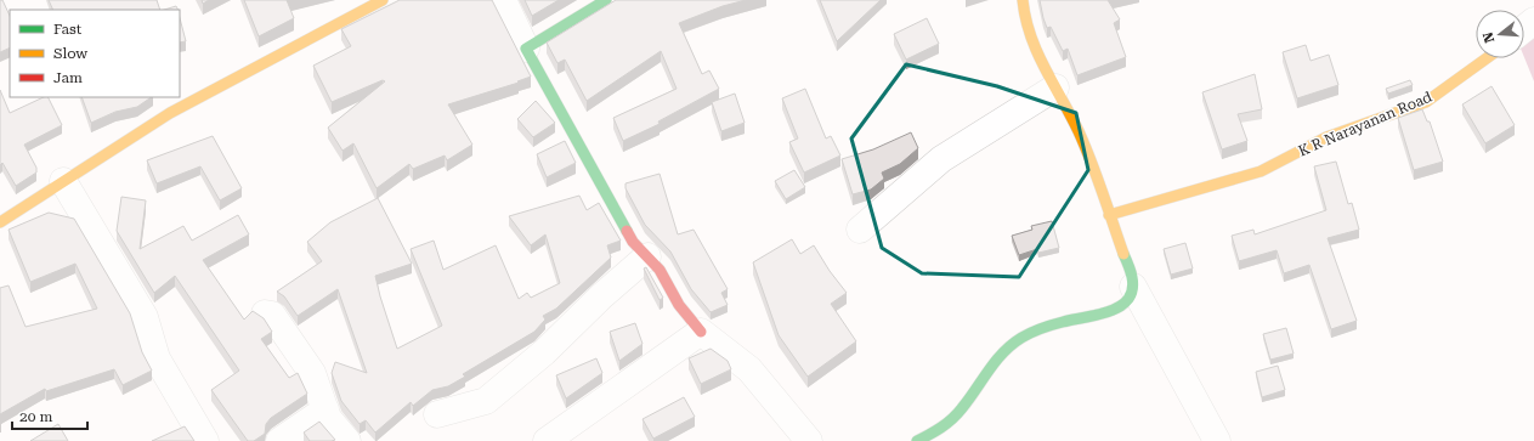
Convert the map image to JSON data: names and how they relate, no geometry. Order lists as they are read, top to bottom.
{
  "streets": {
    "street": ["K R Narayanan Road"]
  },
  "legend": ["Fast", "Slow", "Jam"],
  "scale_bar": "20 m",
  "north": "left"
}
